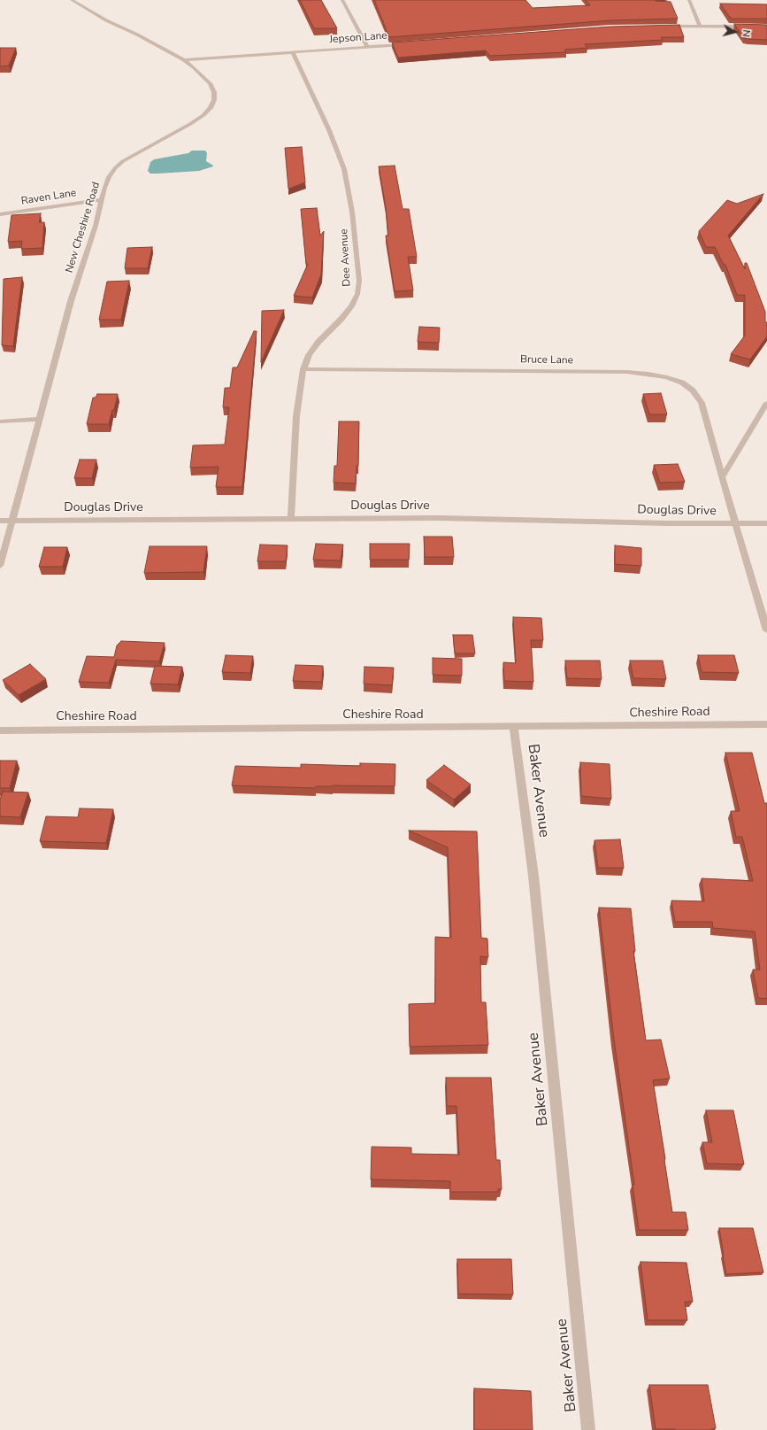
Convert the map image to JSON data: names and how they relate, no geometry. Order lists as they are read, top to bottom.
{
  "streets": {
    "street": [
      "Jepson Lane",
      "Raven Lane",
      "New Cheshire Road",
      "Dee Avenue",
      "Bruce Lane",
      "Douglas Drive",
      "Cheshire Road",
      "Baker Avenue"
    ]
  },
  "crossings": [
    ["Jepson Lane", "New Cheshire Road"],
    ["Jepson Lane", "Dee Avenue"],
    ["Raven Lane", "New Cheshire Road"],
    ["New Cheshire Road", "Douglas Drive"],
    ["Dee Avenue", "Bruce Lane"],
    ["Dee Avenue", "Douglas Drive"],
    ["Bruce Lane", "Douglas Drive"],
    ["Cheshire Road", "Baker Avenue"]
  ],
  "north": "right"
}
